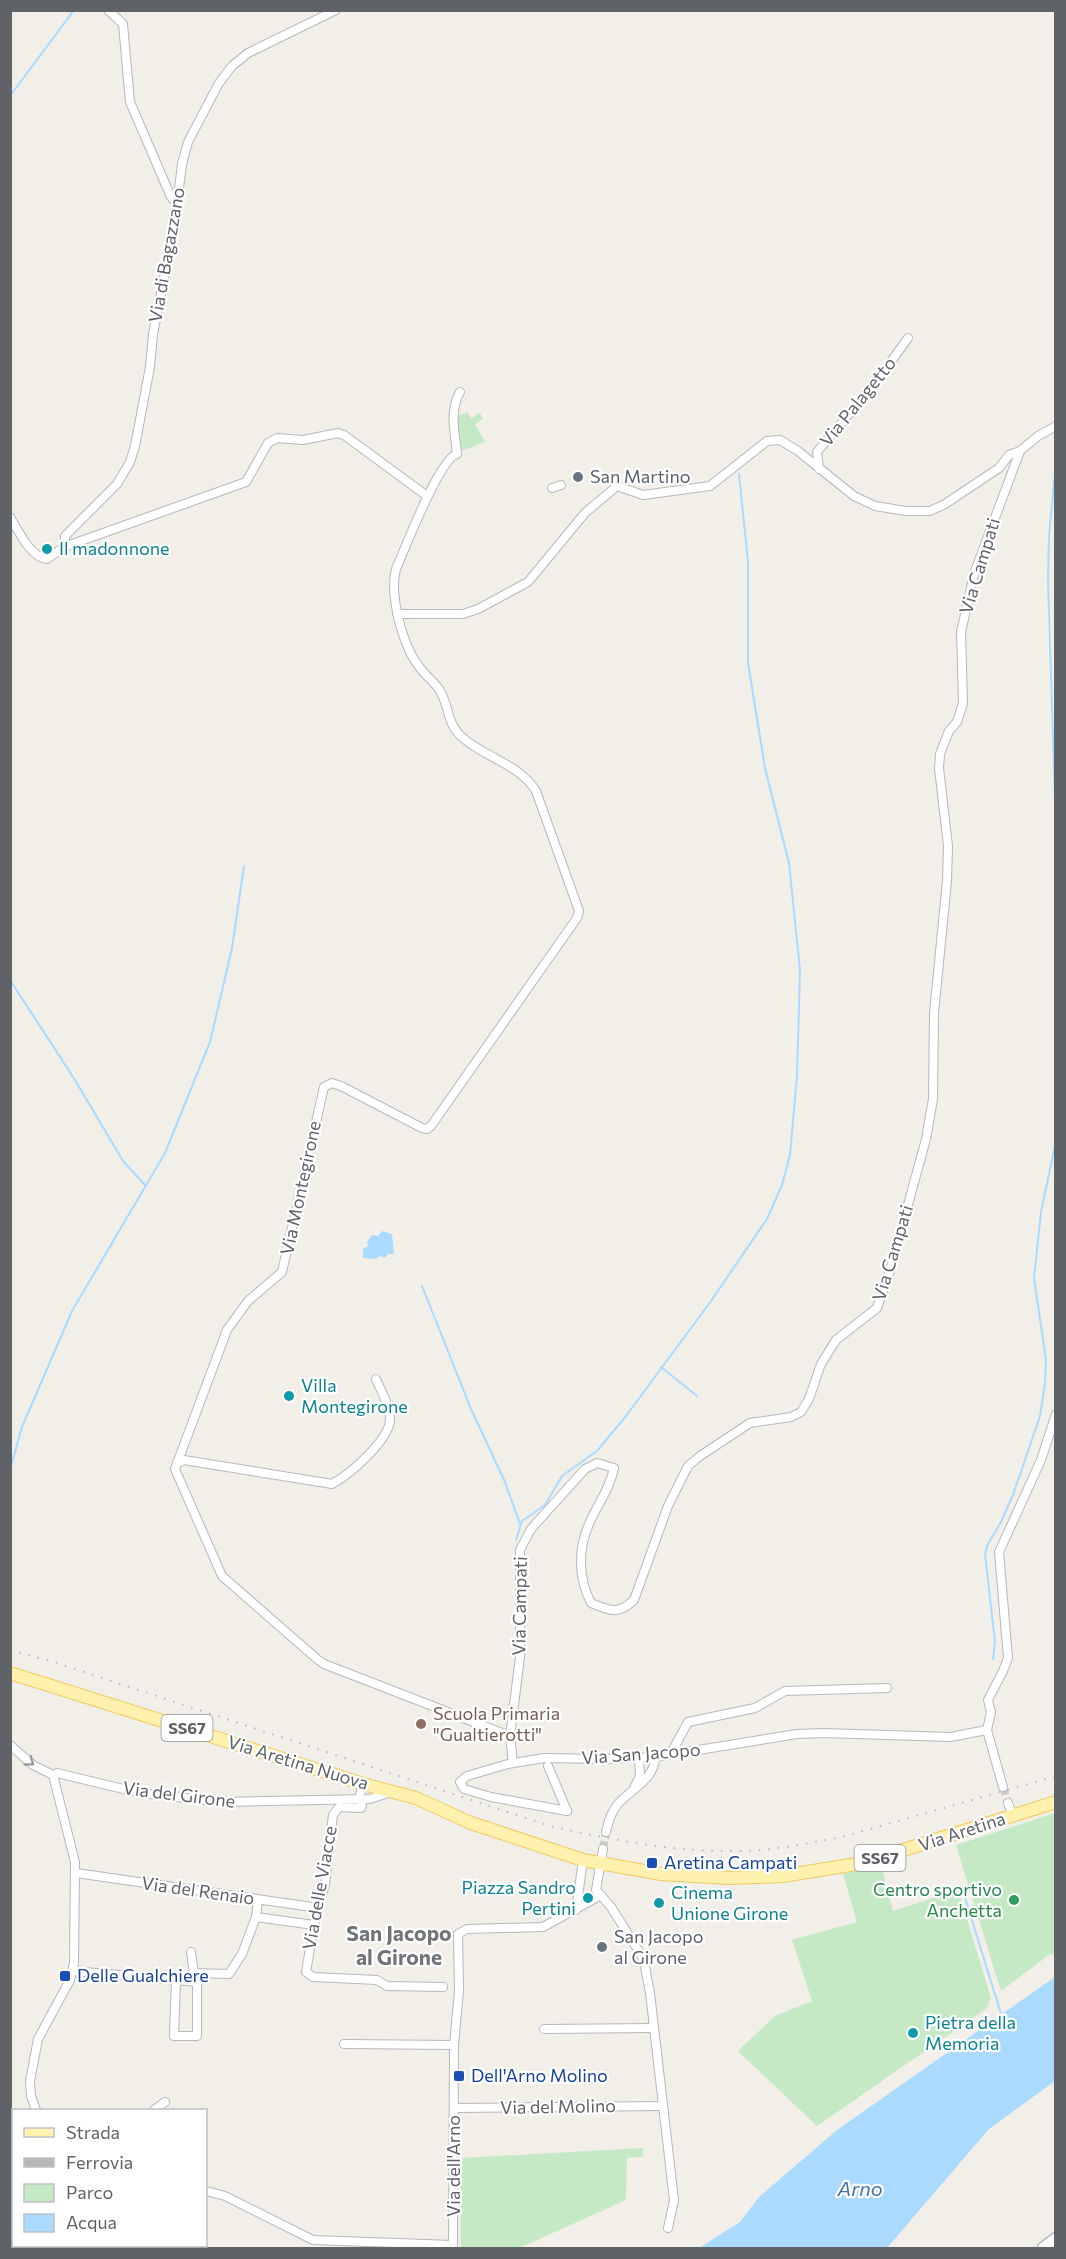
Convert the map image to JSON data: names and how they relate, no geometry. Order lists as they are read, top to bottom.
{
  "streets": {
    "main road": ["SS67", "Via Aretina Nuova", "Via Aretina"],
    "street": [
      "Via di Bagazzano",
      "Via Palagetto",
      "Via Campati",
      "Via Montegirone",
      "Via San Jacopo",
      "Via del Girone",
      "Via delle Viacce",
      "Via del Renaio",
      "Via del Molino",
      "Via dell'Arno"
    ]
  },
  "crossings": [
    ["Via Campati", "Via San Jacopo"],
    ["Via Aretina Nuova", "Via del Girone"],
    ["Via Aretina Nuova", "Via Aretina"],
    ["Via del Girone", "Via delle Viacce"],
    ["Via delle Viacce", "Via del Renaio"],
    ["Via del Molino", "Via dell'Arno"]
  ],
  "districts": ["San Jacopo al Girone"],
  "water": ["Arno"],
  "places": {
    "other": [
      "San Martino",
      "Il madonnone",
      "Villa Montegirone",
      "Scuola Primaria \"Gualtierotti\"",
      "Piazza Sandro Pertini",
      "Centro sportivo Anchetta",
      "Cinema Unione Girone",
      "San Jacopo al Girone",
      "Pietra della Memoria"
    ],
    "transit": ["Aretina Campati", "Delle Gualchiere", "Dell'Arno Molino"]
  },
  "legend": [
    "Strada",
    "Ferrovia",
    "Parco",
    "Acqua"
  ]
}
